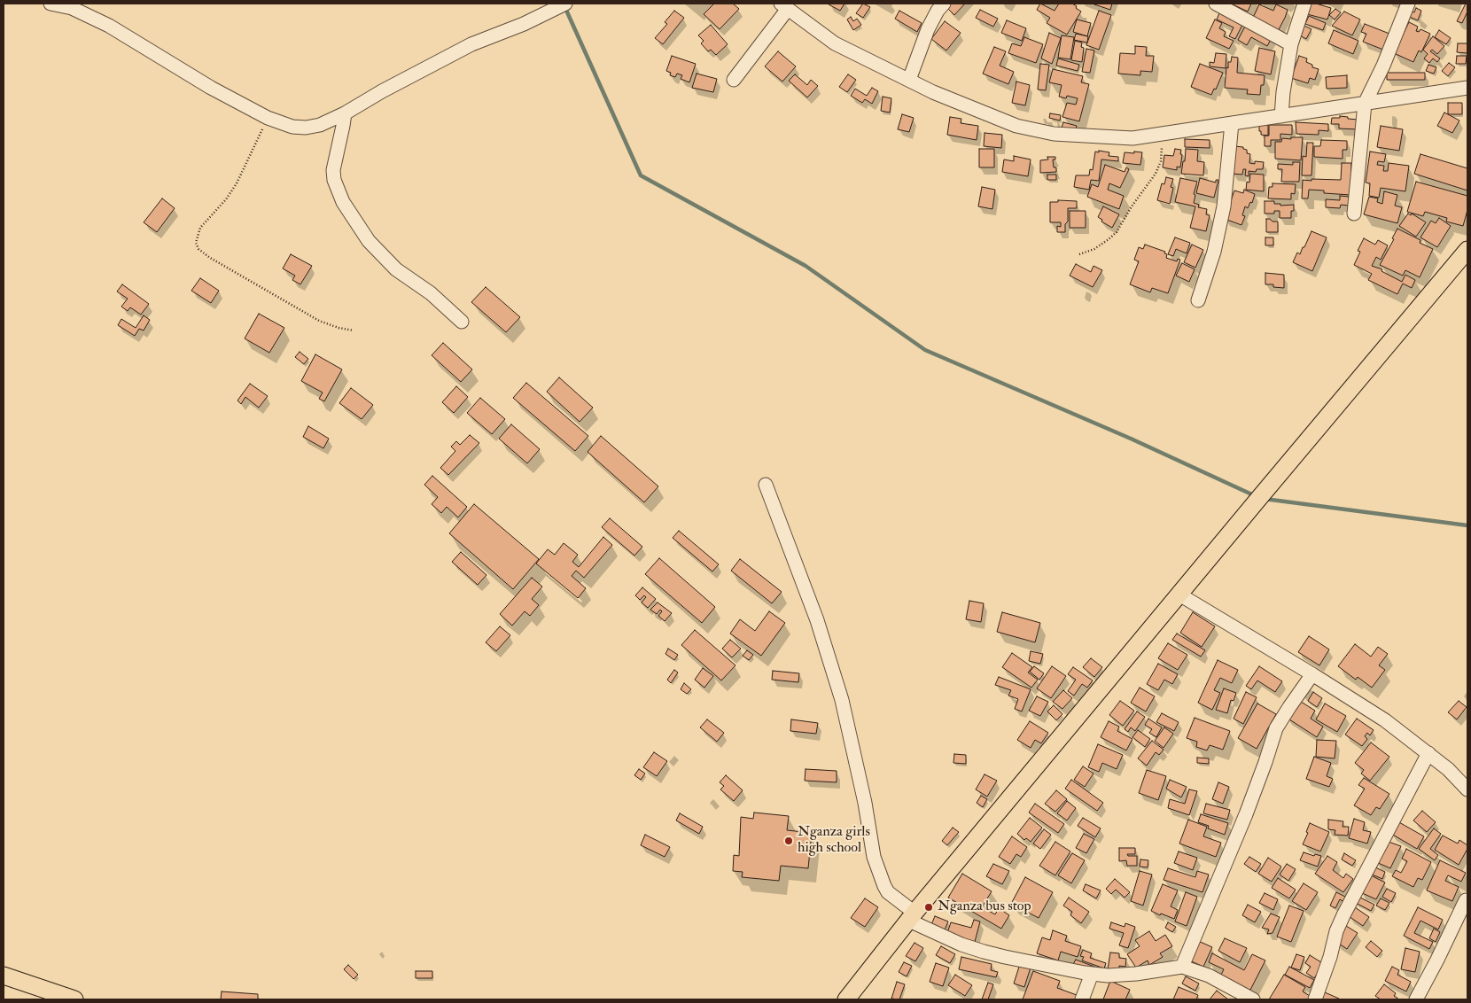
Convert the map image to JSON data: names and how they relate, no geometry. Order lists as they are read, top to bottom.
{
  "places": ["Nganza girls high school", "Nganza bus stop"]
}
